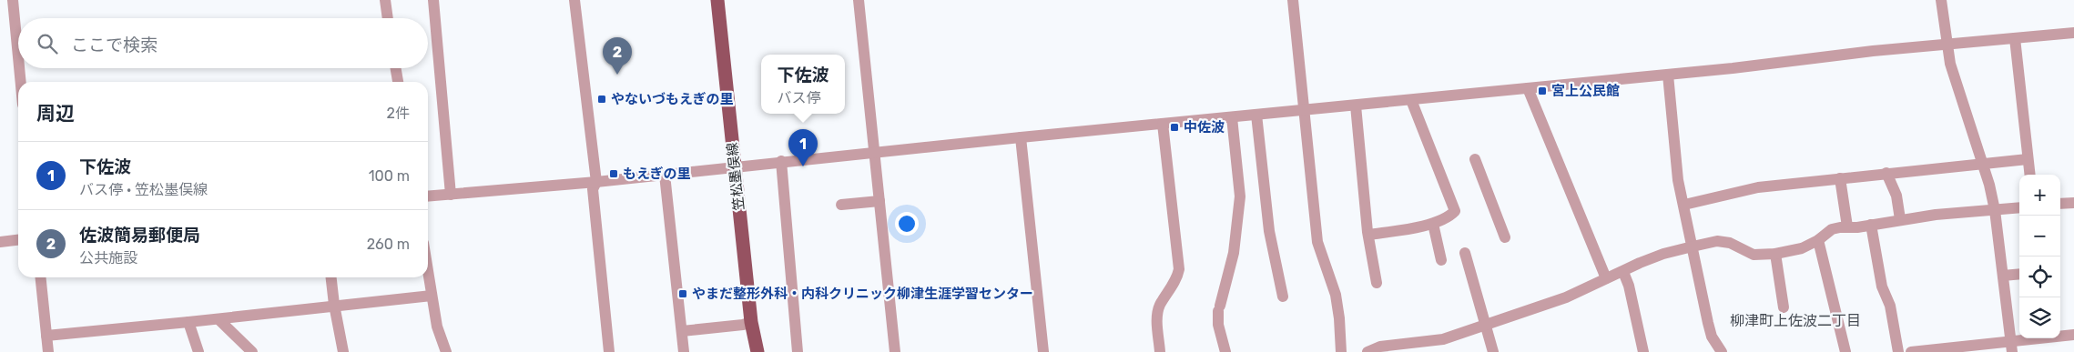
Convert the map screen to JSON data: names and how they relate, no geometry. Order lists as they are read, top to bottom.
{
  "streets": {
    "main road": ["笠松墨俣線"]
  },
  "districts": ["柳津町上佐波二丁目"],
  "places": {
    "transit": [
      "宮上公民館",
      "やないづもえぎの里",
      "中佐波",
      "もえぎの里",
      "やまだ整形外科・内科クリニック柳津生涯学習センター"
    ]
  },
  "page": {
    "search": "ここで検索",
    "pins": ["2", "1"],
    "popup": ["下佐波", "バス停"],
    "heading": ["周辺", "2件"],
    "list": [
      {
        "mark": "1",
        "name": "下佐波",
        "note": "バス停 · 笠松墨俣線",
        "value": "100 m"
      },
      {
        "mark": "2",
        "name": "佐波簡易郵便局",
        "note": "公共施設",
        "value": "260 m"
      }
    ],
    "map_buttons": ["+", "−"]
  }
}
